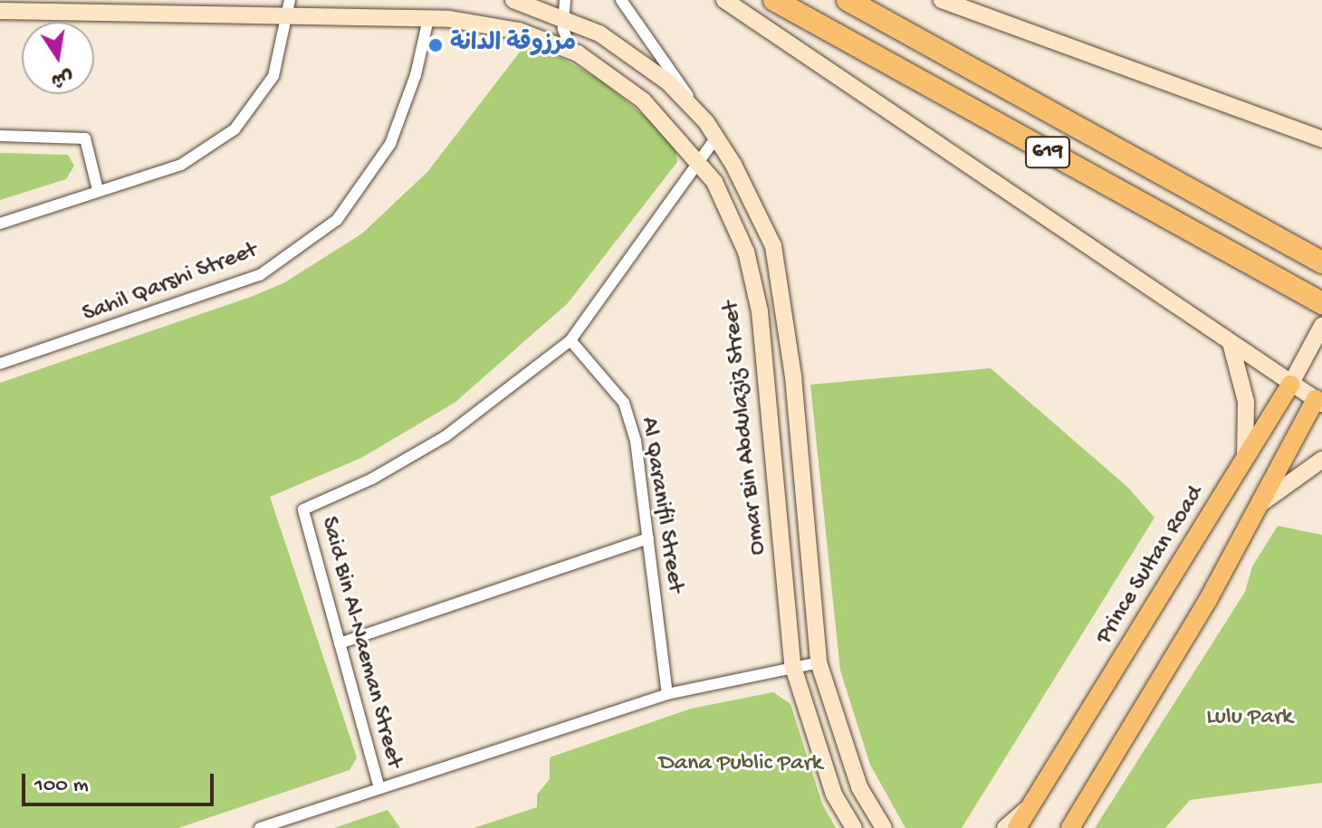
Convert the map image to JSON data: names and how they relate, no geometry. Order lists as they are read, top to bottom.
{
  "streets": {
    "highway": ["619"],
    "main road": ["Prince Sultan Road"],
    "street": [
      "Sahil Qarshi Street",
      "Omar Bin Abdulaziz Street",
      "Al Qaranifil Street",
      "Said Bin Al-Naeman Street"
    ]
  },
  "crossings": [
    ["Sahil Qarshi Street", "Omar Bin Abdulaziz Street"],
    ["Omar Bin Abdulaziz Street", "Said Bin Al-Naeman Street"],
    ["Al Qaranifil Street", "Said Bin Al-Naeman Street"]
  ],
  "parks": ["Lulu Park", "Dana Public Park"],
  "places": ["مرزوقة الدانة"],
  "scale_bar": "100 m",
  "north": "bottom"
}
